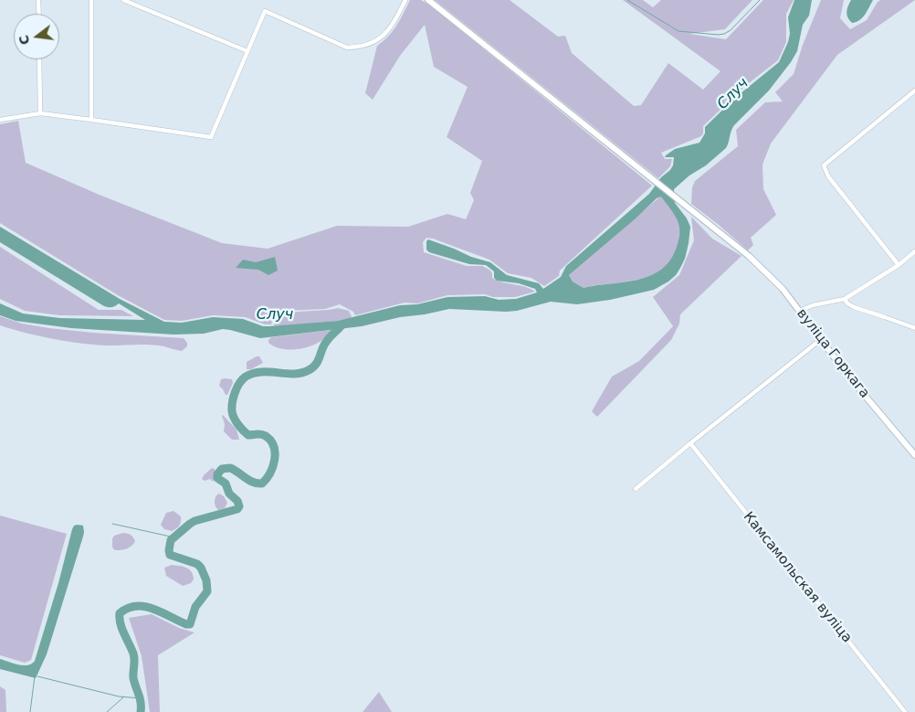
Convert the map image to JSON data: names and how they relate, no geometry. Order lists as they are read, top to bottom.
{
  "streets": {
    "main road": ["вуліца Горкага"],
    "street": ["Камсамольская вуліца"]
  },
  "water": ["Случ"],
  "north": "left"
}
